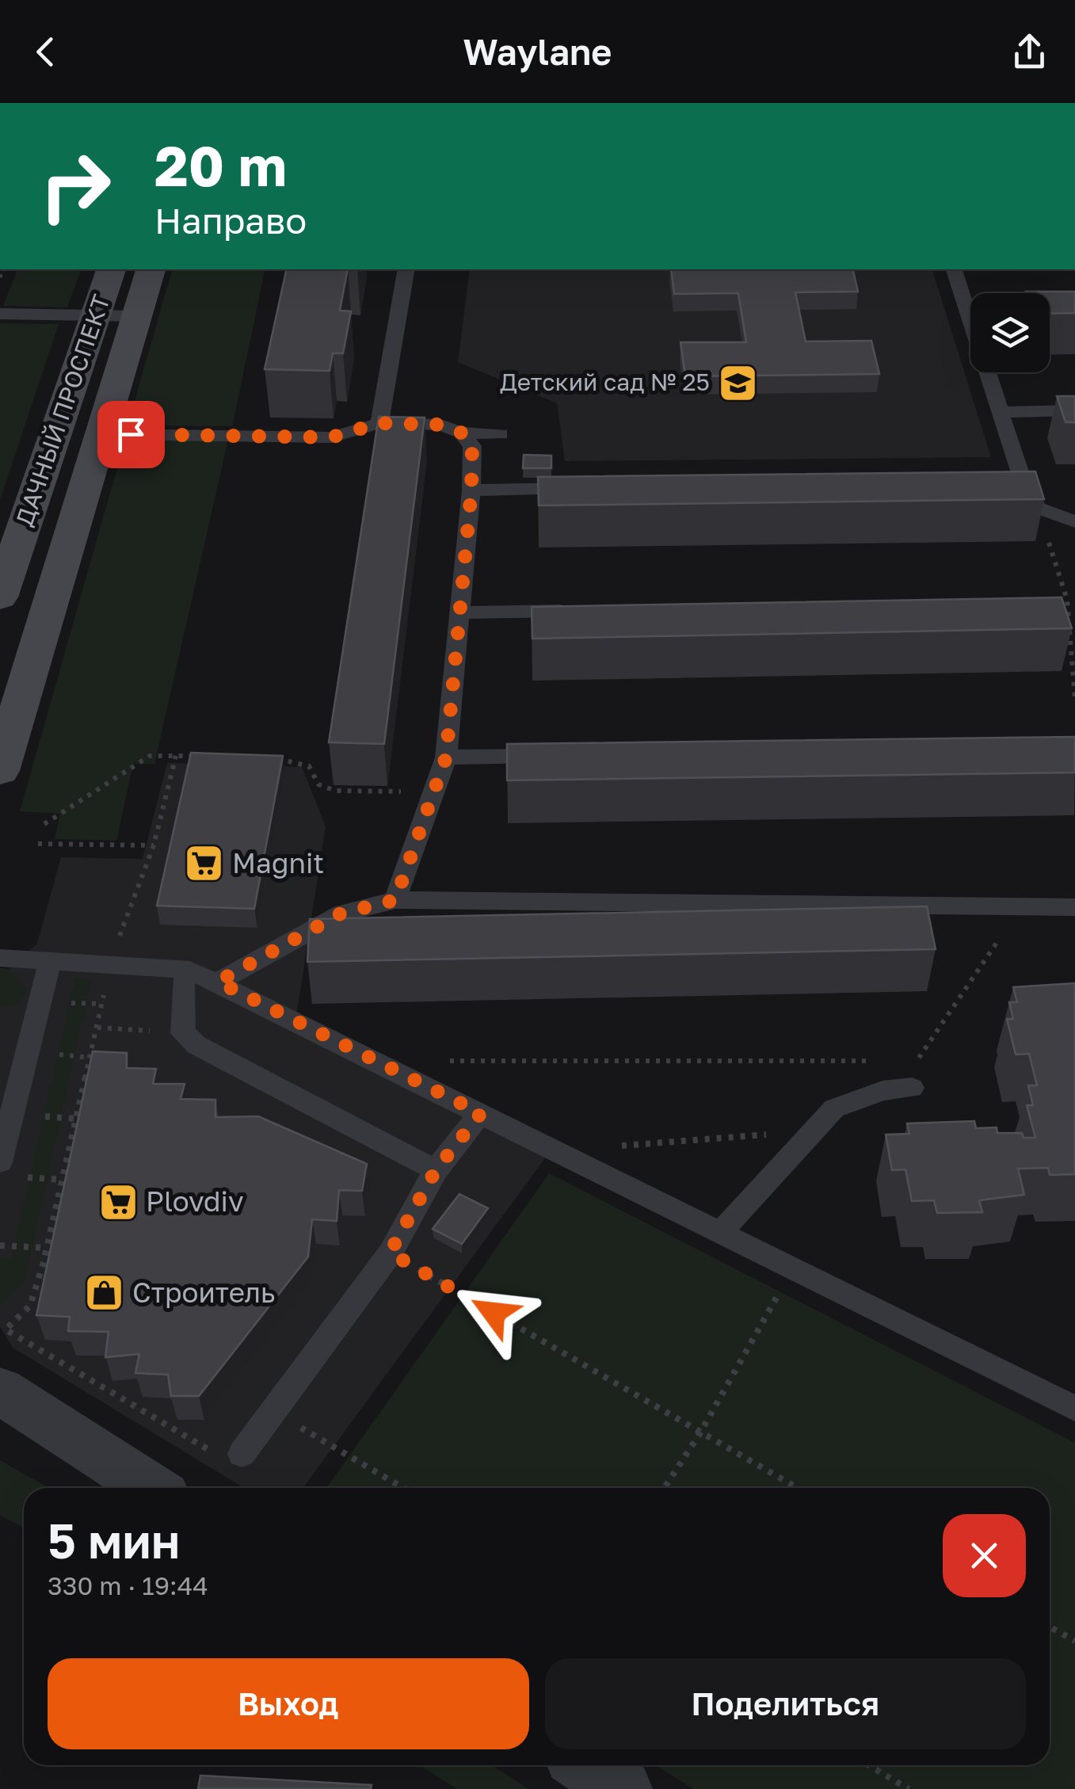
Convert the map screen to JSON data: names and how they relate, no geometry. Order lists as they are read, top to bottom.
{
  "streets": {
    "main road": ["ДАЧНЫЙ ПРОСПЕКТ"]
  },
  "places": {
    "school or university": ["Детский сад № 25"],
    "supermarket": ["Magnit", "Plovdiv"],
    "shop": ["Строитель"]
  },
  "page": {
    "header": "Waylane",
    "turn": ["20 m", "Направо"],
    "heading": ["5 мин", "330 m · 19:44"],
    "buttons": ["Выход", "Поделиться"]
  }
}
